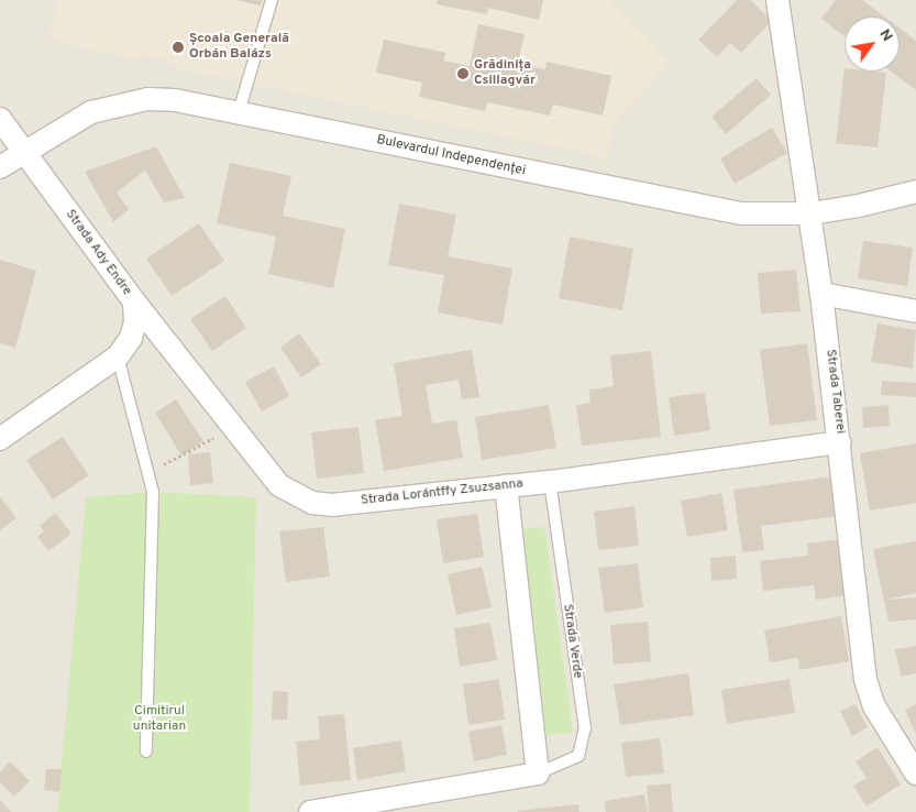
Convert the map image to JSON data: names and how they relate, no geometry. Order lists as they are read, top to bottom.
{
  "streets": {
    "street": [
      "Bulevardul Independenței",
      "Strada Ady Endre",
      "Strada Taberei",
      "Strada Lorántffy Zsuzsanna",
      "Strada Verde"
    ]
  },
  "crossings": [
    ["Bulevardul Independenței", "Strada Ady Endre"],
    ["Bulevardul Independenței", "Strada Taberei"],
    ["Strada Ady Endre", "Strada Lorántffy Zsuzsanna"],
    ["Strada Taberei", "Strada Lorántffy Zsuzsanna"],
    ["Strada Lorántffy Zsuzsanna", "Strada Verde"]
  ],
  "parks": ["Cimitirul unitarian"],
  "places": ["Școala Generală Orbán Balázs", "Grădinița Csillagvár"],
  "north": "top right"
}
